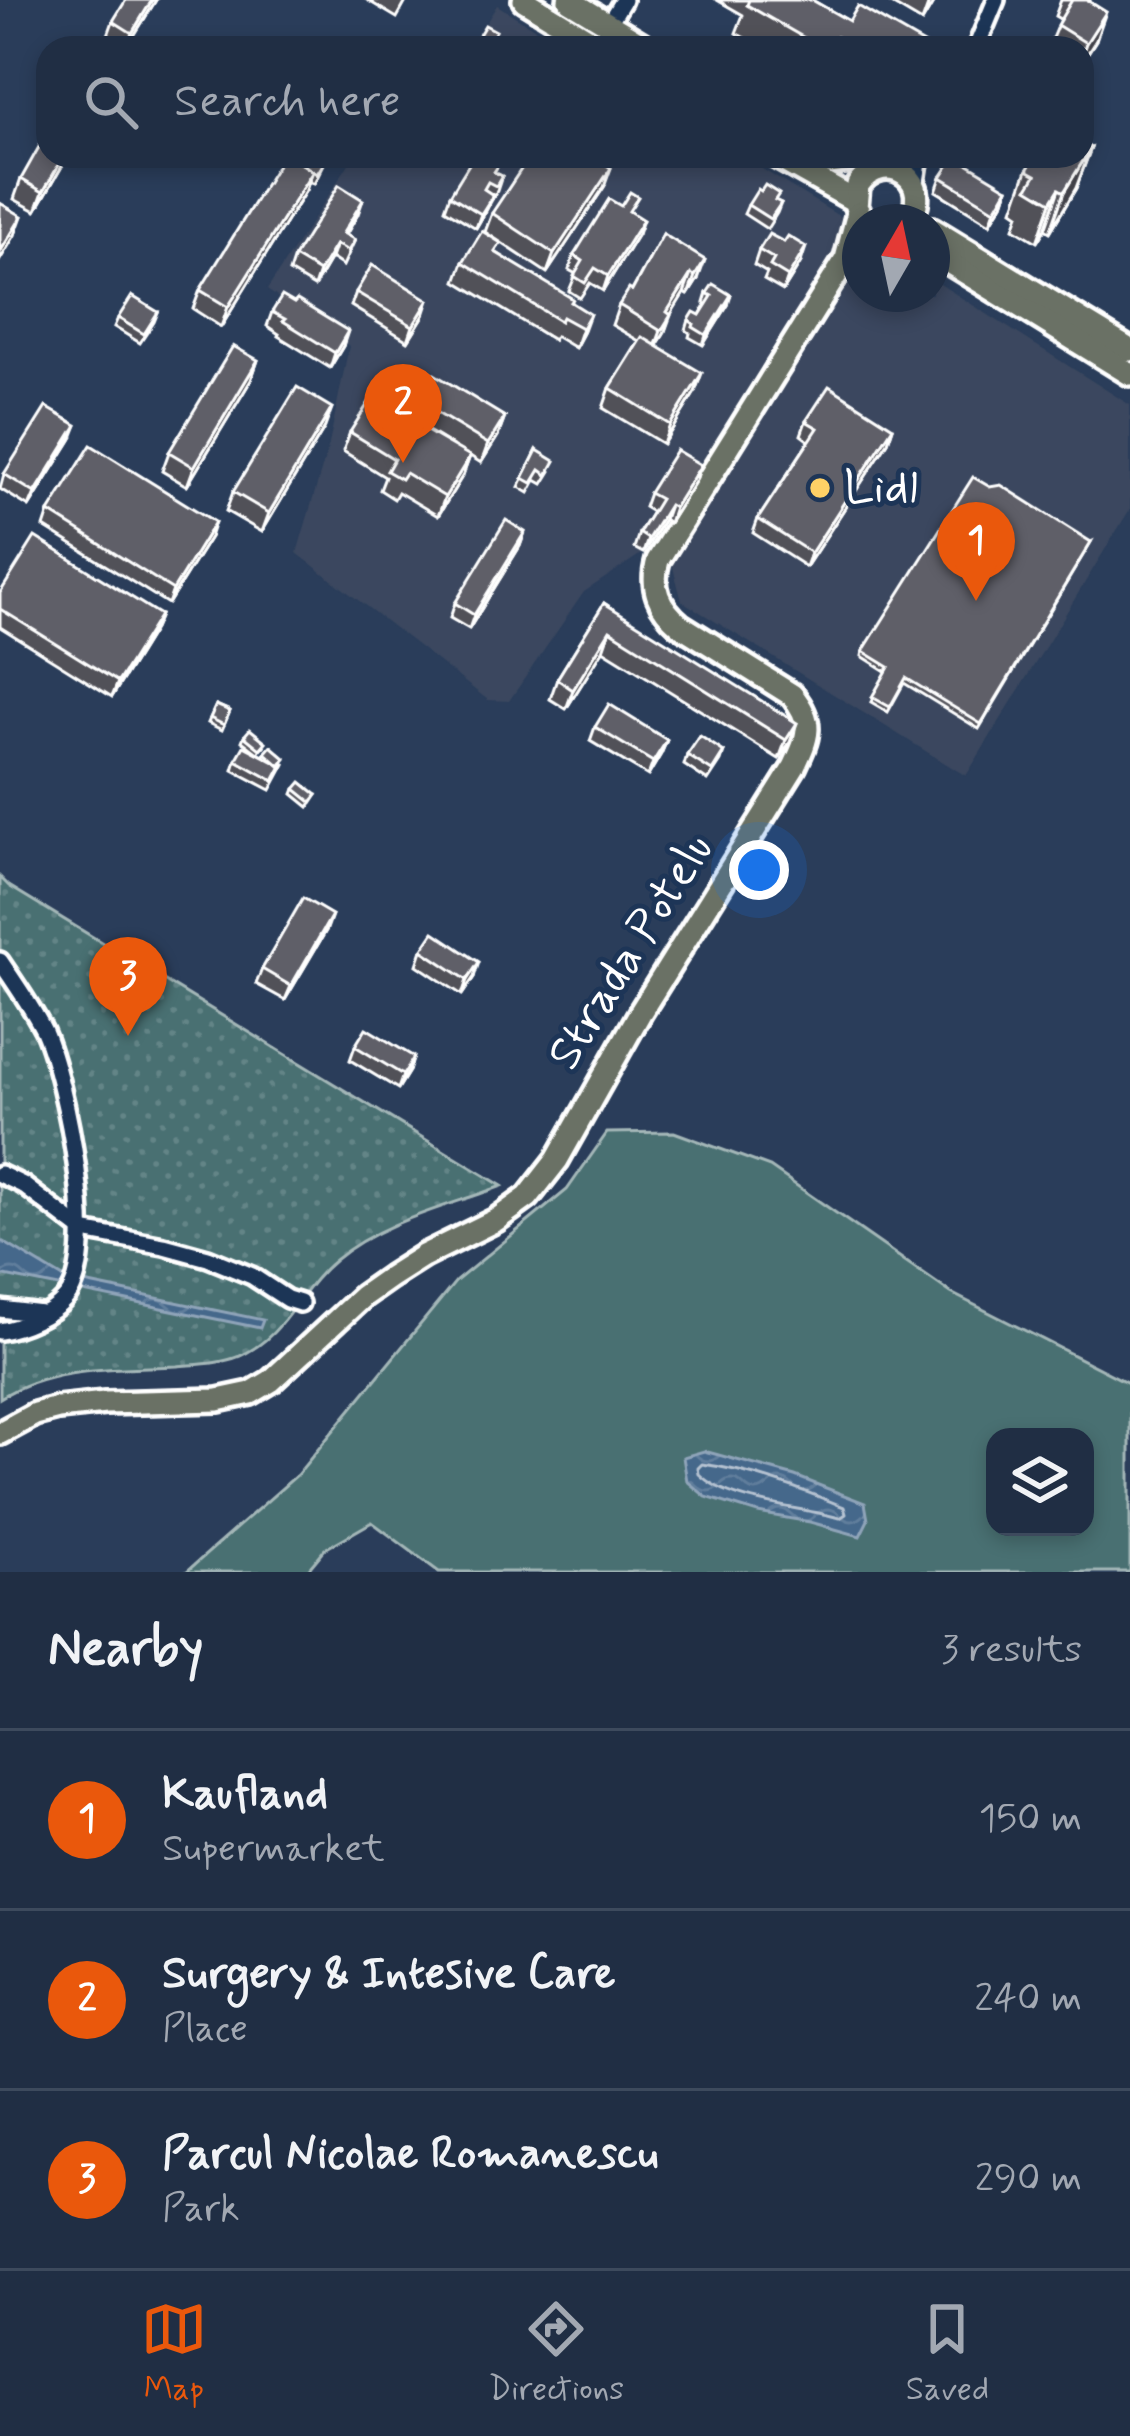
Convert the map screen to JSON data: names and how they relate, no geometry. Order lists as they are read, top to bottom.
{
  "streets": {
    "main road": ["Strada Potelu"]
  },
  "places": ["Lidl"],
  "north": "top",
  "page": {
    "search": "Search here",
    "pins": ["2", "1", "3"],
    "heading": ["Nearby", "3 results"],
    "list": [
      {
        "mark": "1",
        "name": "Kaufland",
        "note": "Supermarket",
        "value": "150 m"
      },
      {
        "mark": "2",
        "name": "Surgery & Intesive Care",
        "note": "Place",
        "value": "240 m"
      },
      {
        "mark": "3",
        "name": "Parcul Nicolae Romanescu",
        "note": "Park",
        "value": "290 m"
      }
    ],
    "nav": ["Map", "Directions", "Saved"]
  }
}
